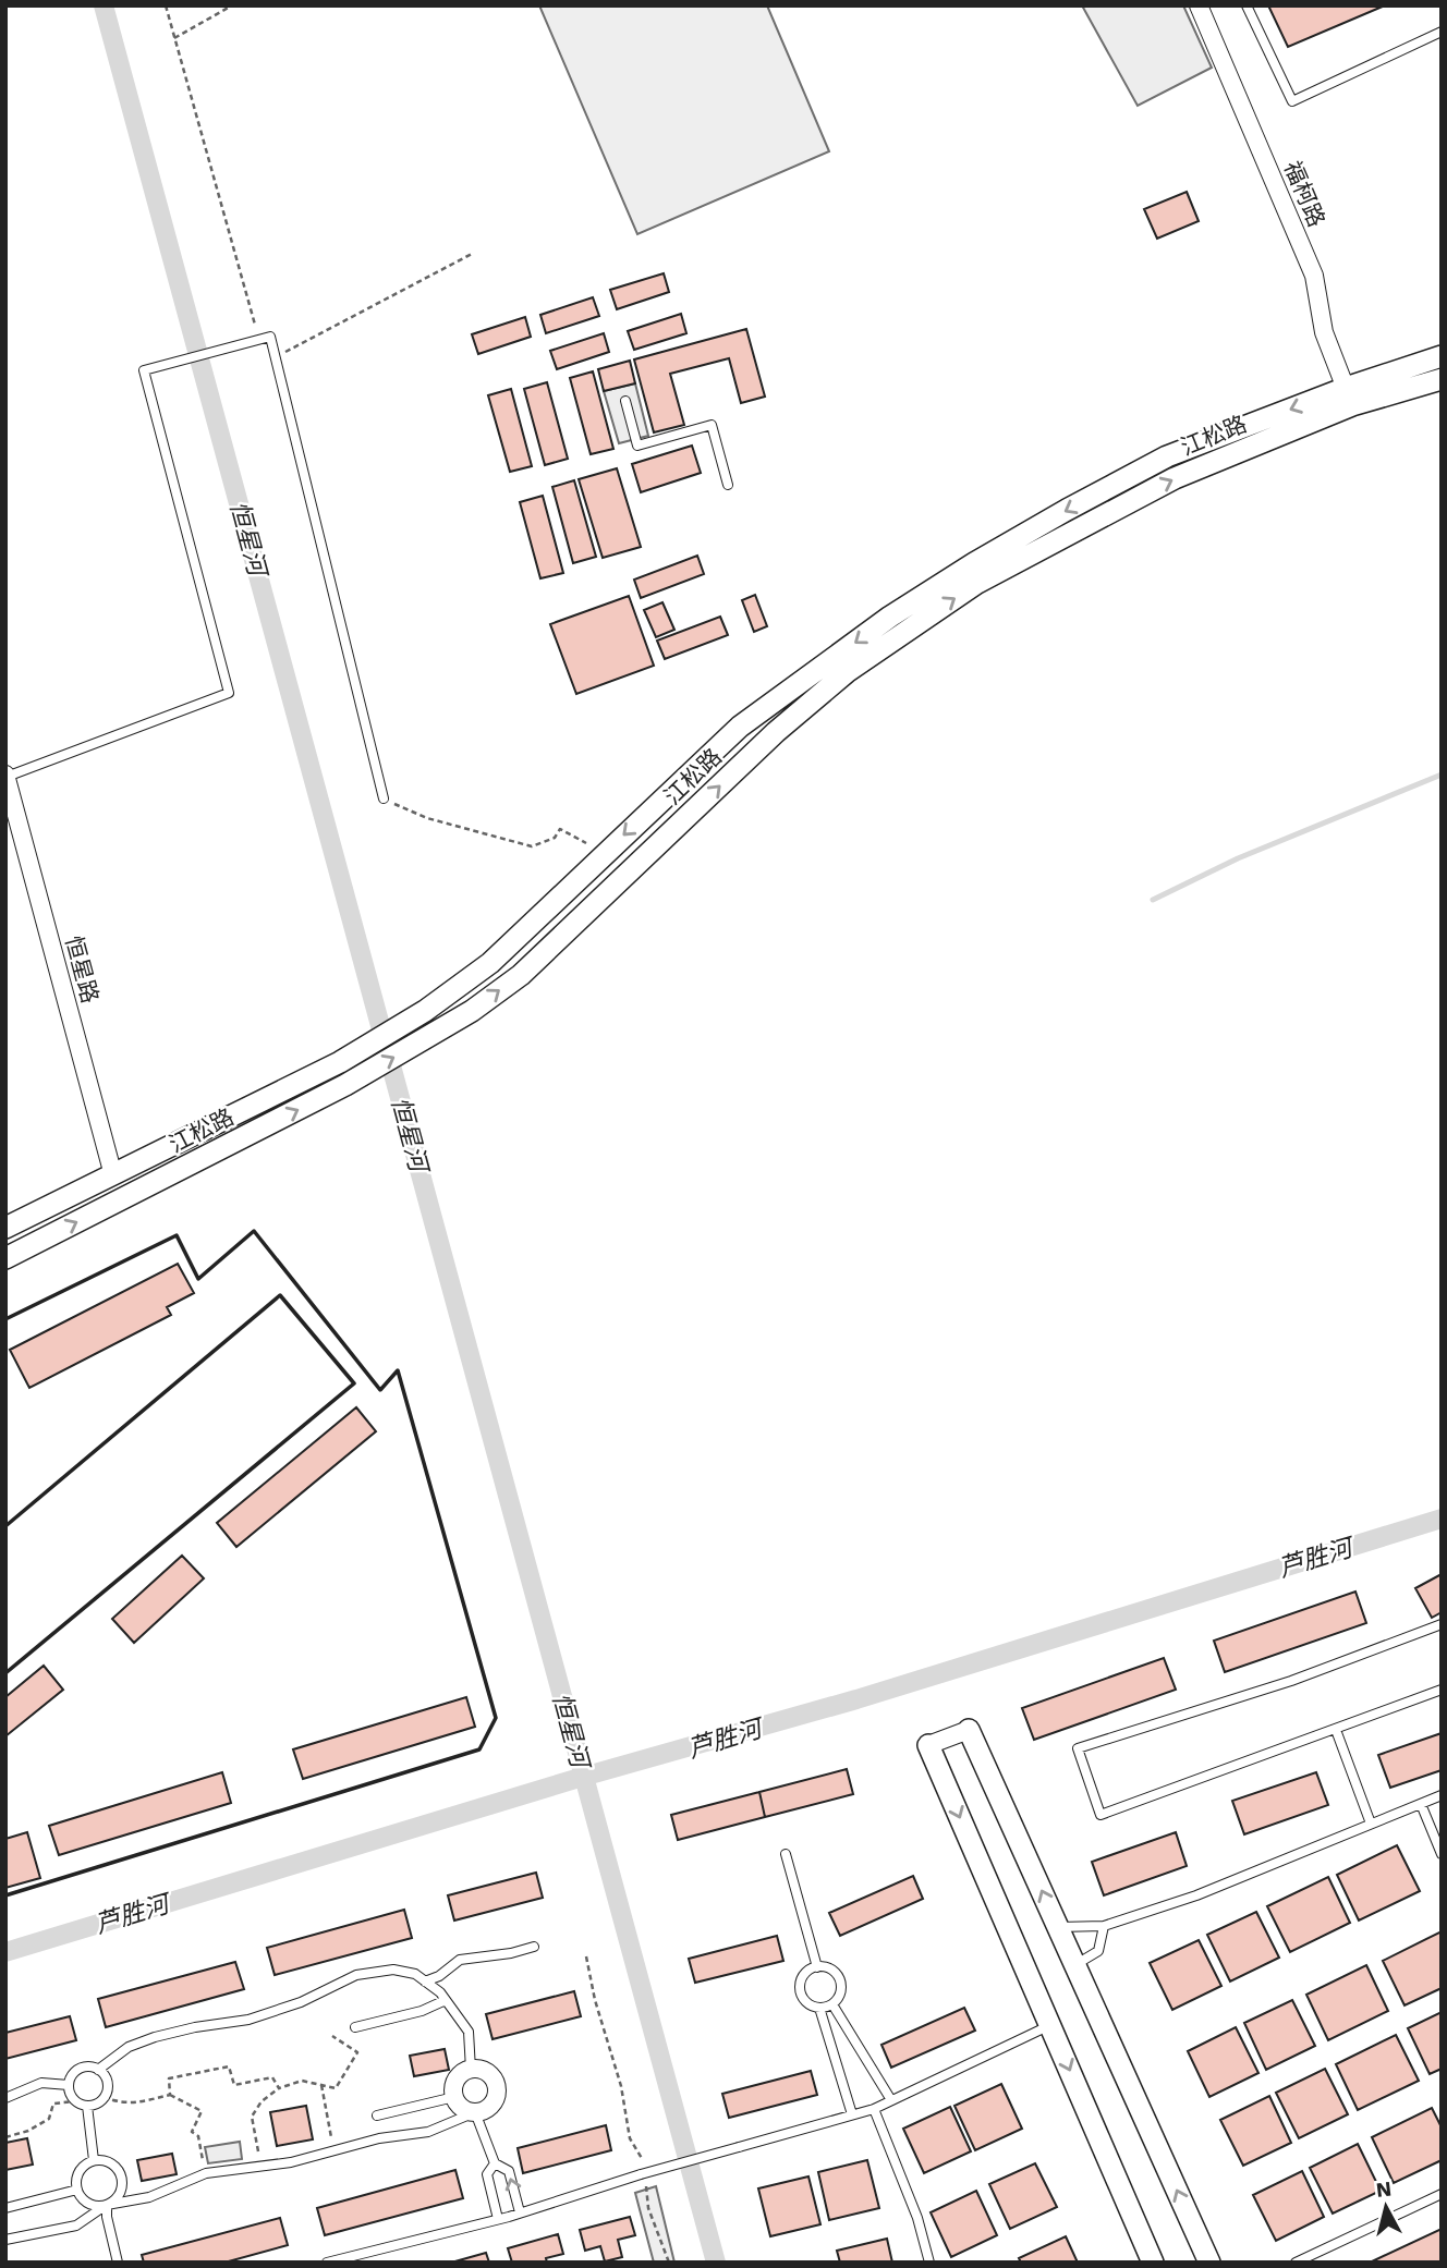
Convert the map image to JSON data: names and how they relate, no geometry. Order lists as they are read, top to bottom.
{
  "streets": {
    "street": ["福柯路", "江松路", "恒星路"]
  },
  "crossings": [
    ["福柯路", "江松路"],
    ["江松路", "恒星路"]
  ],
  "water": ["恒星河", "芦胜河"],
  "north": "top"
}
